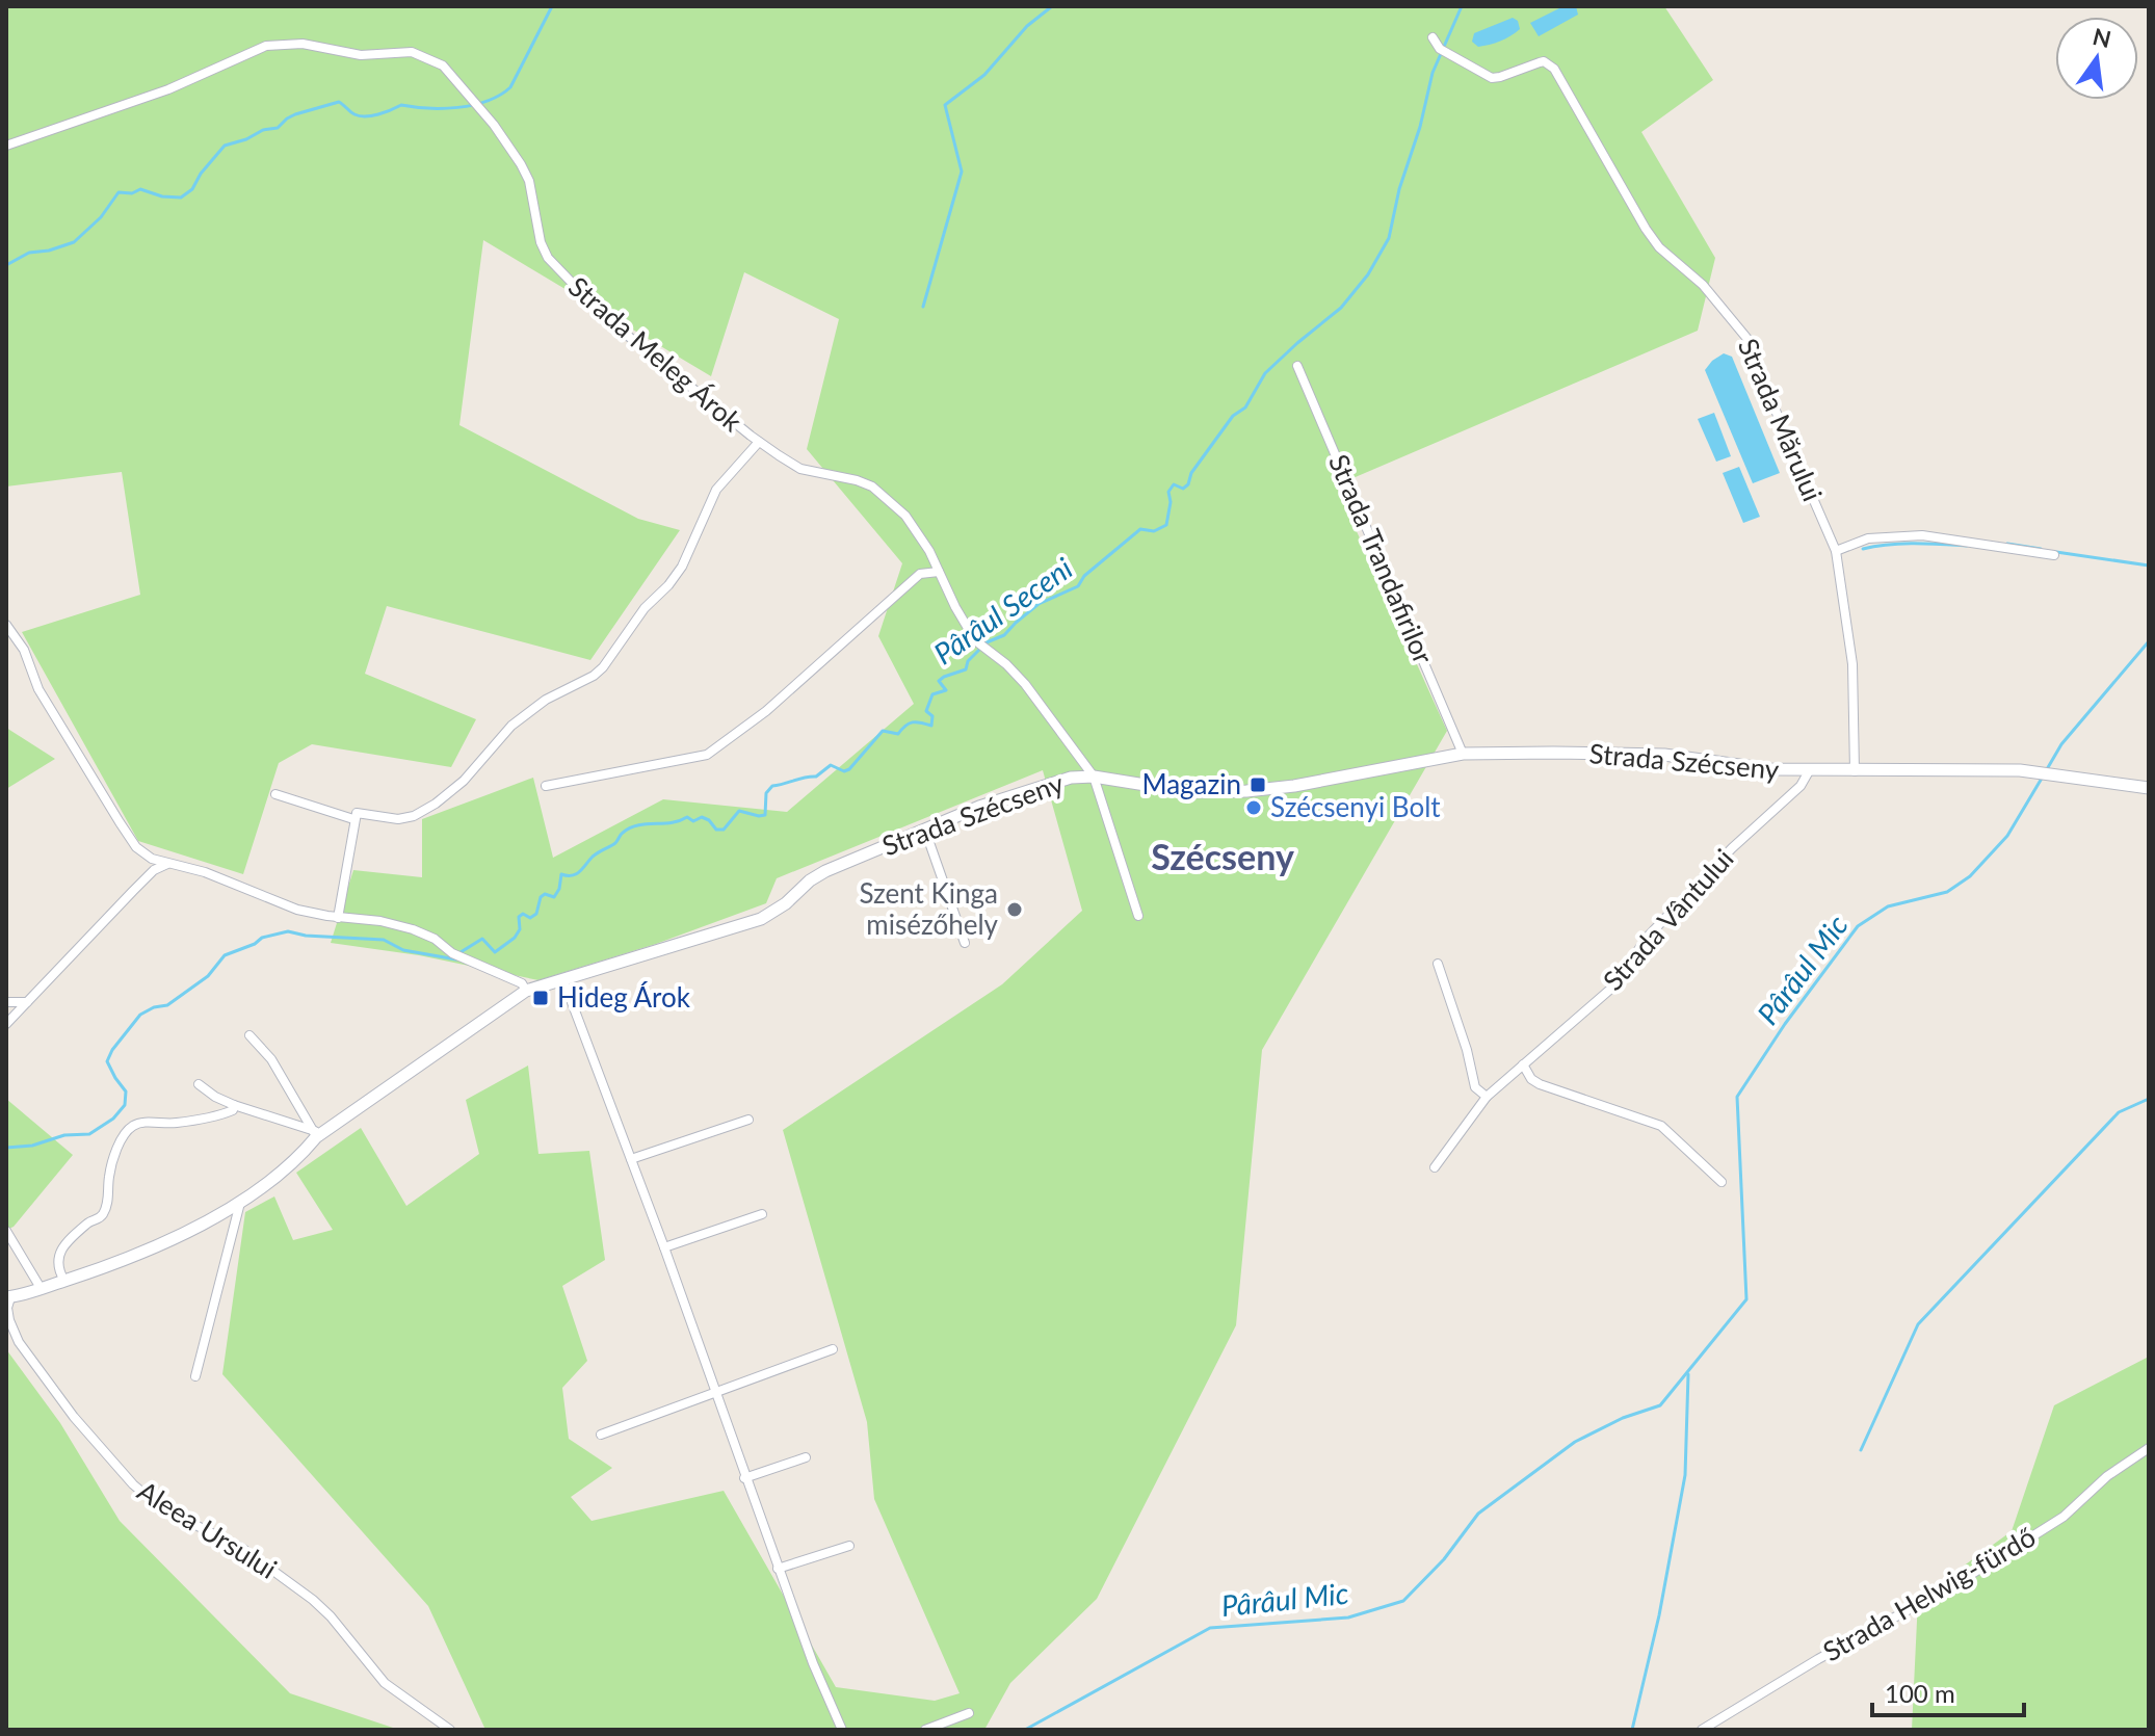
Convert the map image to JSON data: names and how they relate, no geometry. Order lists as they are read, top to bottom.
{
  "streets": {
    "street": [
      "Strada Meleg Árok",
      "Strada Mărului",
      "Strada Trandafirilor",
      "Strada Szécseny",
      "Strada Vântului",
      "Aleea Ursului",
      "Strada Helwig-fürdő"
    ]
  },
  "crossings": [
    ["Strada Meleg Árok", "Strada Szécseny"],
    ["Strada Mărului", "Strada Szécseny"],
    ["Strada Trandafirilor", "Strada Szécseny"],
    ["Strada Szécseny", "Strada Vântului"],
    ["Strada Szécseny", "Aleea Ursului"]
  ],
  "districts": ["Szécseny"],
  "water": ["Pârâul Seceni", "Pârâul Mic"],
  "places": {
    "transit": ["Magazin", "Hideg Árok"],
    "other": ["Szécsenyi Bolt", "Szent Kinga misézőhely"]
  },
  "scale_bar": "100 m",
  "north": "top"
}
